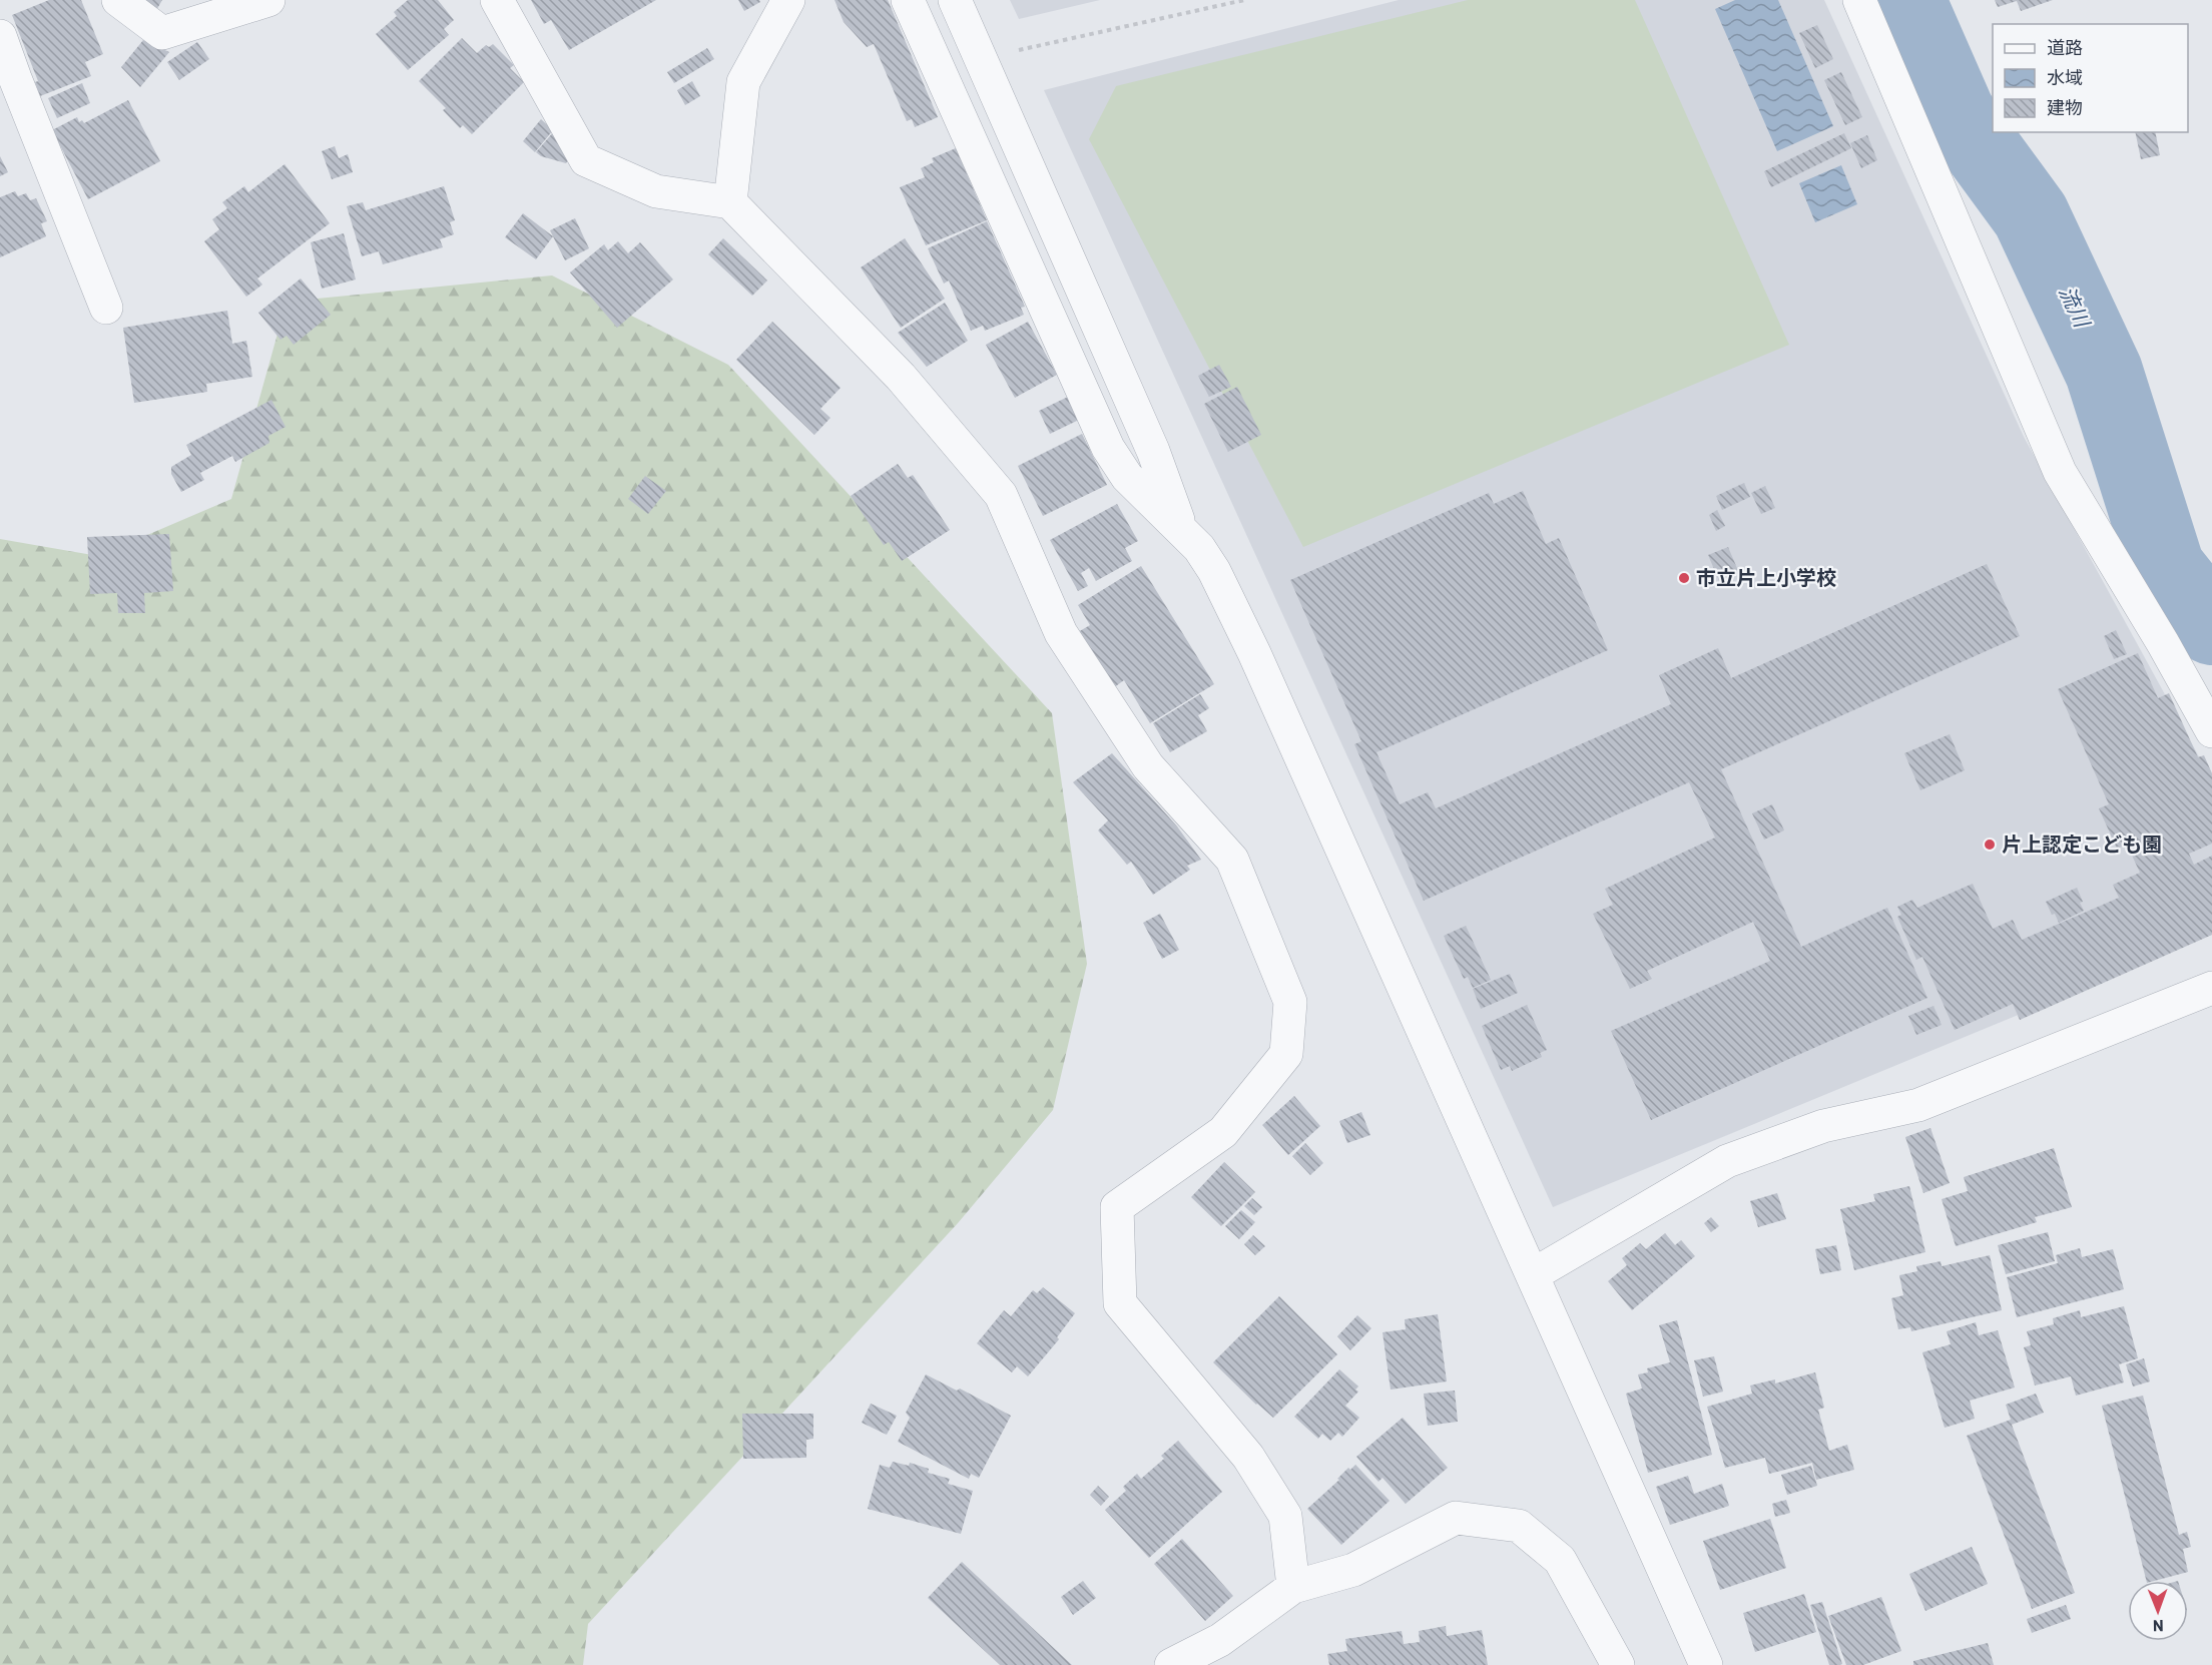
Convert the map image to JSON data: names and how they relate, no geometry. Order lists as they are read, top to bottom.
{
  "water": ["流川"],
  "places": ["市立片上小学校", "片上認定こども園"],
  "legend": ["道路", "水域", "建物"],
  "north": "bottom"
}
